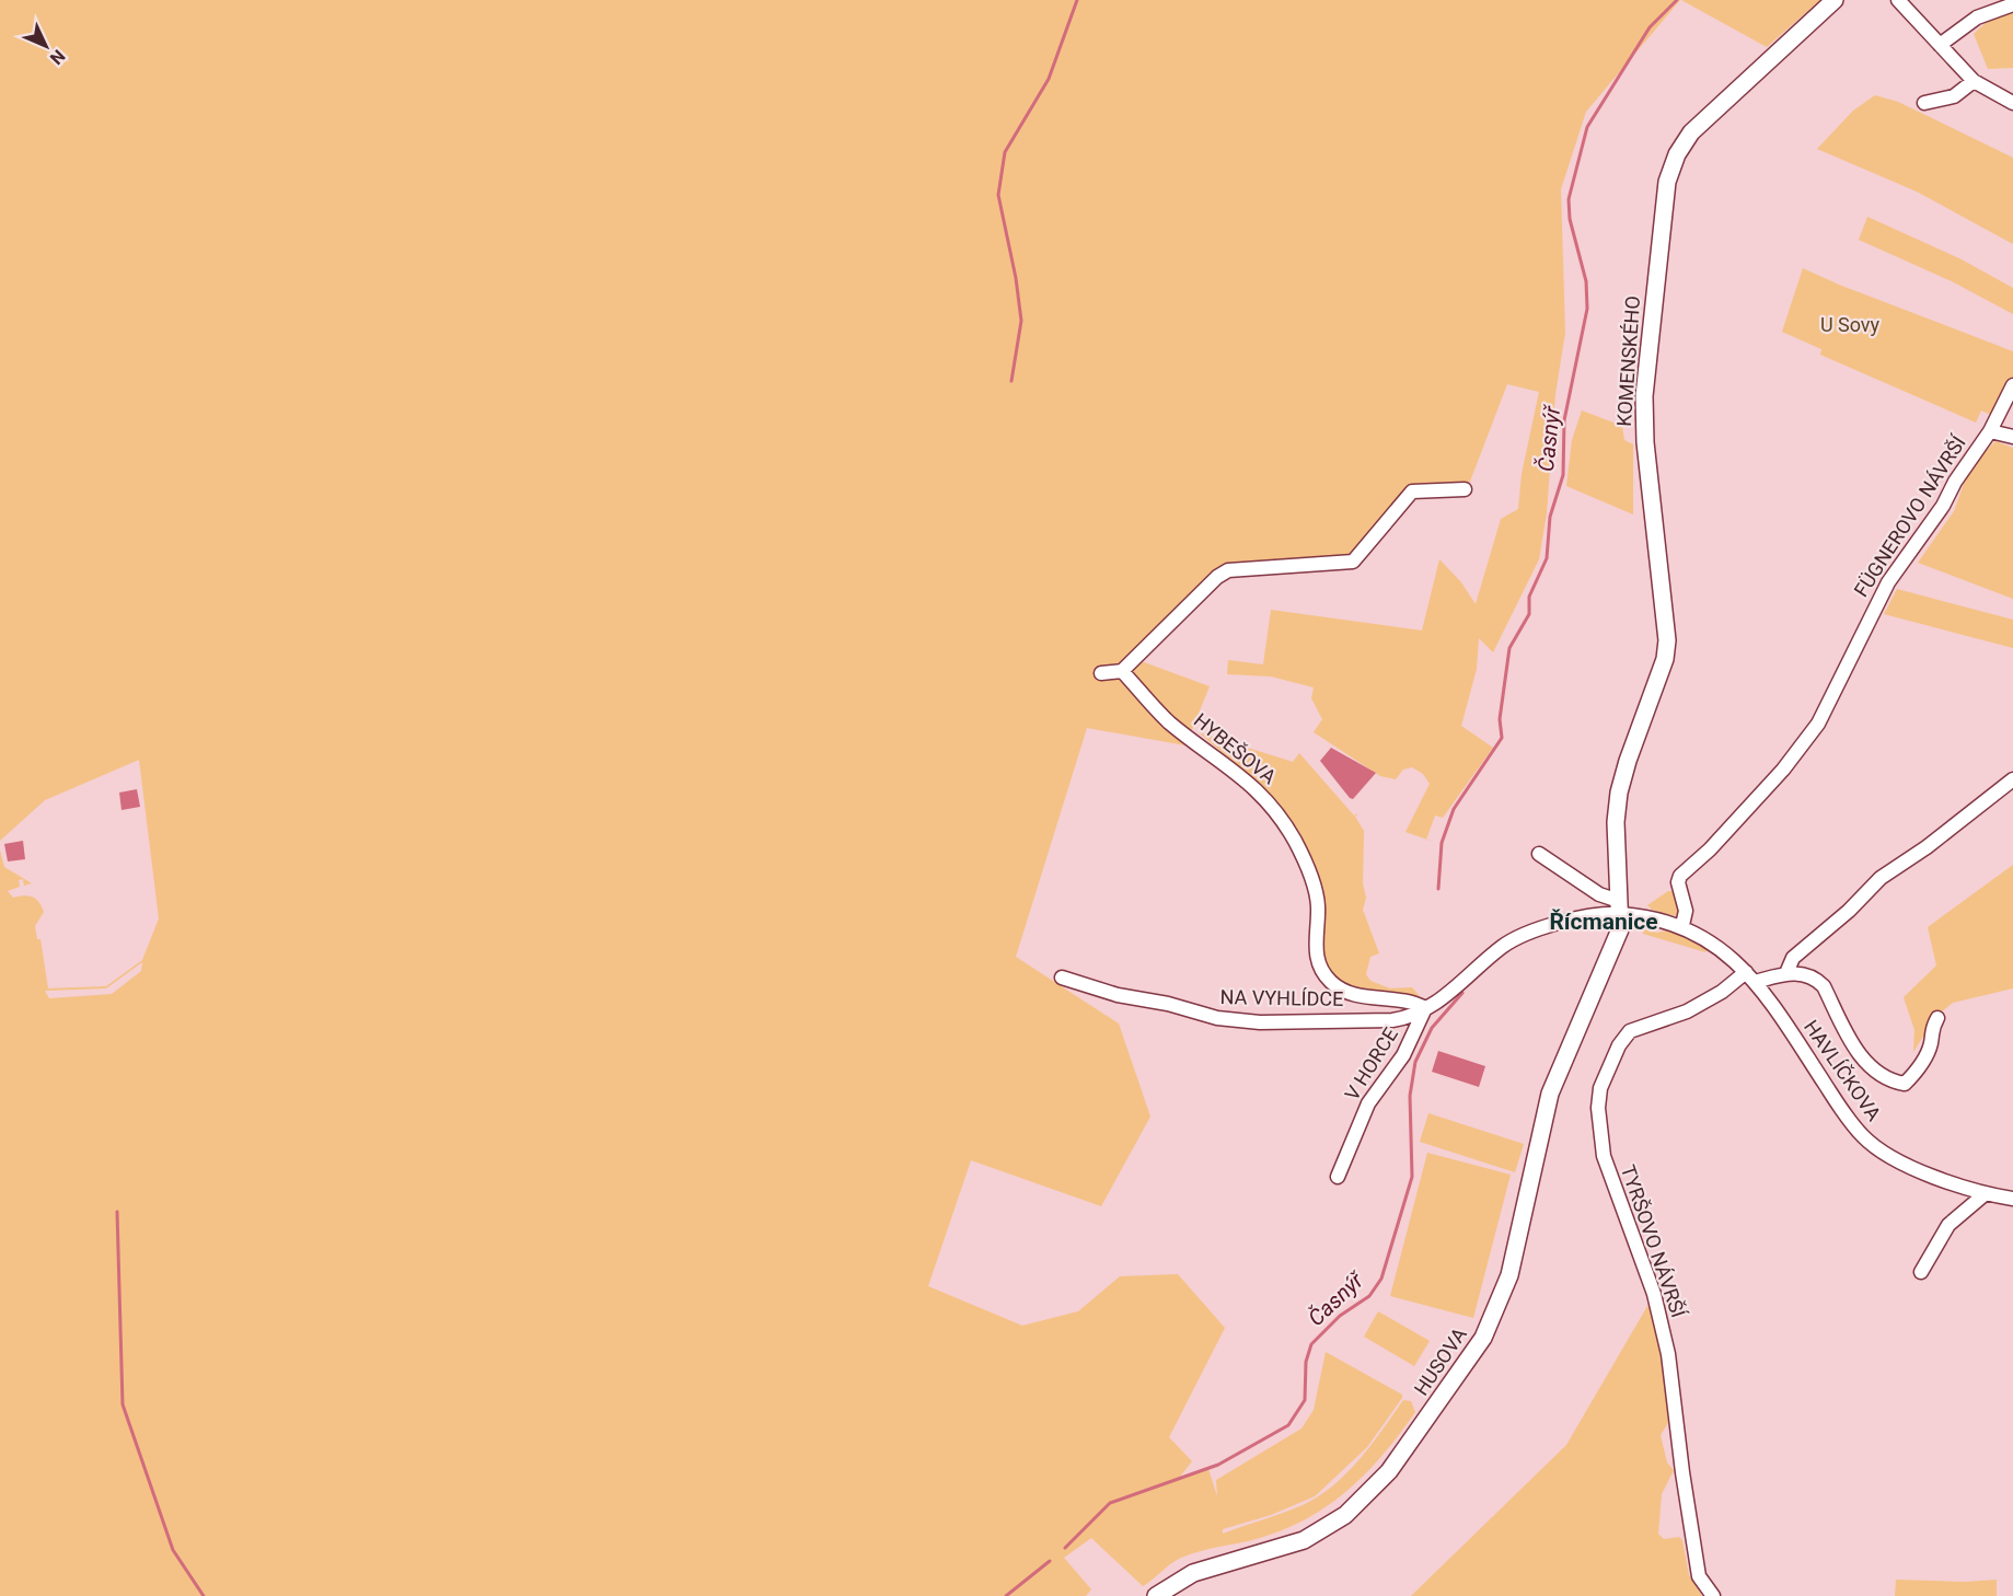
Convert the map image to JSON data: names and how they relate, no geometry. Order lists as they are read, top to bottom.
{
  "streets": {
    "main road": ["KOMENSKÉHO", "HUSOVA"],
    "street": [
      "FÜGNEROVO NÁVRŠÍ",
      "HYBEŠOVA",
      "NA VYHLÍDCE",
      "V HORCE",
      "HAVLÍČKOVA",
      "TYRŠOVO NÁVRŠÍ"
    ]
  },
  "crossings": [
    ["KOMENSKÉHO", "NA VYHLÍDCE"],
    ["KOMENSKÉHO", "HUSOVA"],
    ["HYBEŠOVA", "NA VYHLÍDCE"],
    ["HYBEŠOVA", "V HORCE"],
    ["NA VYHLÍDCE", "V HORCE"],
    ["NA VYHLÍDCE", "HUSOVA"],
    ["HAVLÍČKOVA", "TYRŠOVO NÁVRŠÍ"]
  ],
  "districts": ["Řícmanice"],
  "water": ["Časnýř"],
  "parks": ["U Sovy"],
  "north": "bottom right"
}
